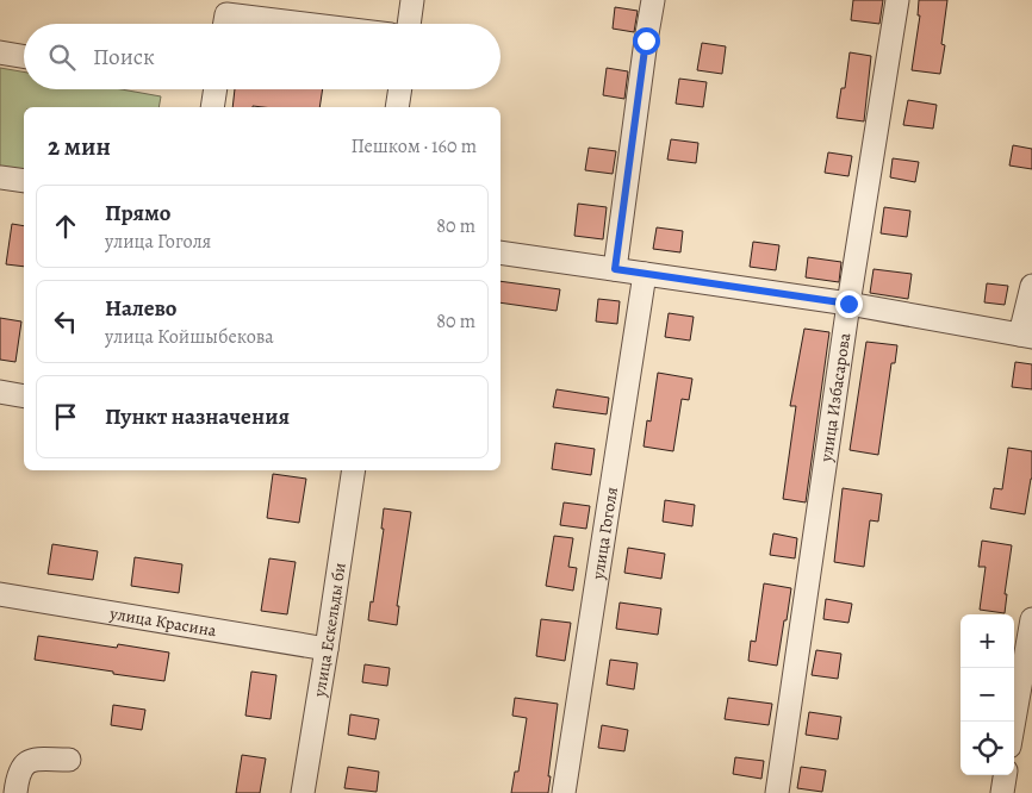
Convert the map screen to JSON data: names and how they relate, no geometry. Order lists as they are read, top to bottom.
{
  "streets": {
    "street": [
      "улица Избасарова",
      "улица Гоголя",
      "улица Красина",
      "улица Ескельды би"
    ]
  },
  "crossings": [
    ["улица Красина", "улица Ескельды би"]
  ],
  "page": {
    "search": "Поиск",
    "heading": ["2 мин", "Пешком · 160 m"],
    "list": [
      ["Прямо", "улица Гоголя", "80 m"],
      ["Налево", "улица Койшыбекова", "80 m"],
      "Пункт назначения"
    ],
    "map_buttons": ["+", "−"]
  }
}
